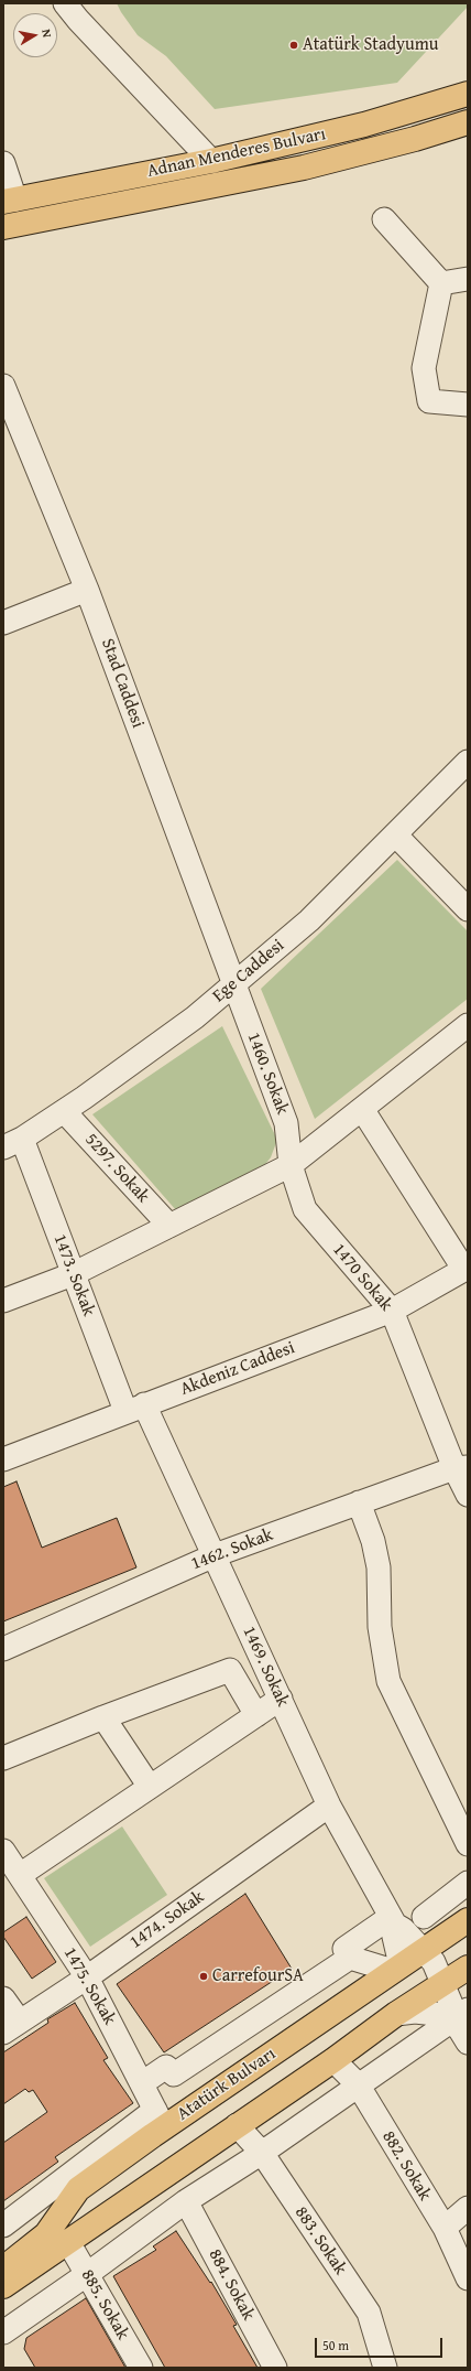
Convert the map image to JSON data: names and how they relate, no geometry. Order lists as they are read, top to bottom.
{
  "streets": {
    "main road": ["Adnan Menderes Bulvarı", "Atatürk Bulvarı"],
    "street": [
      "Stad Caddesi",
      "Ege Caddesi",
      "1460. Sokak",
      "5297. Sokak",
      "1473. Sokak",
      "1470 Sokak",
      "Akdeniz Caddesi",
      "1462. Sokak",
      "1469. Sokak",
      "1474. Sokak",
      "1475. Sokak",
      "882. Sokak",
      "883. Sokak",
      "884. Sokak",
      "885. Sokak"
    ]
  },
  "crossings": [
    ["Stad Caddesi", "Ege Caddesi"],
    ["Stad Caddesi", "1460. Sokak"],
    ["Ege Caddesi", "1460. Sokak"],
    ["Ege Caddesi", "5297. Sokak"],
    ["Ege Caddesi", "1473. Sokak"],
    ["1460. Sokak", "1470 Sokak"],
    ["1473. Sokak", "Akdeniz Caddesi"],
    ["1473. Sokak", "1469. Sokak"],
    ["1470 Sokak", "Akdeniz Caddesi"],
    ["1470 Sokak", "1462. Sokak"],
    ["Akdeniz Caddesi", "1469. Sokak"],
    ["1462. Sokak", "1469. Sokak"],
    ["1469. Sokak", "1474. Sokak"],
    ["1469. Sokak", "Atatürk Bulvarı"],
    ["1474. Sokak", "1475. Sokak"],
    ["1475. Sokak", "Atatürk Bulvarı"]
  ],
  "places": ["Atatürk Stadyumu", "CarrefourSA"],
  "scale_bar": "50 m",
  "north": "right"
}
